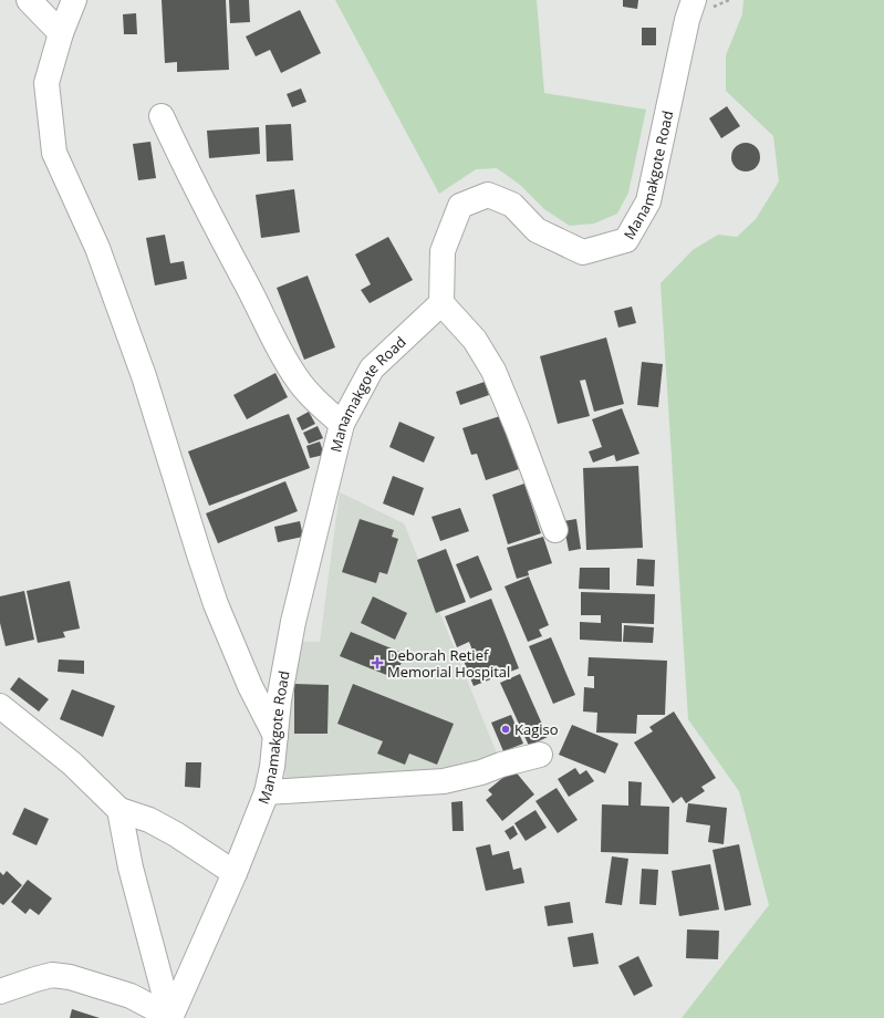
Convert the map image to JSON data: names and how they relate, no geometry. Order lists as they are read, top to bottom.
{
  "streets": {
    "street": ["Manamakgote Road"]
  },
  "places": {
    "health": ["Deborah Retief Memorial Hospital"],
    "other": ["Kagiso"]
  }
}
